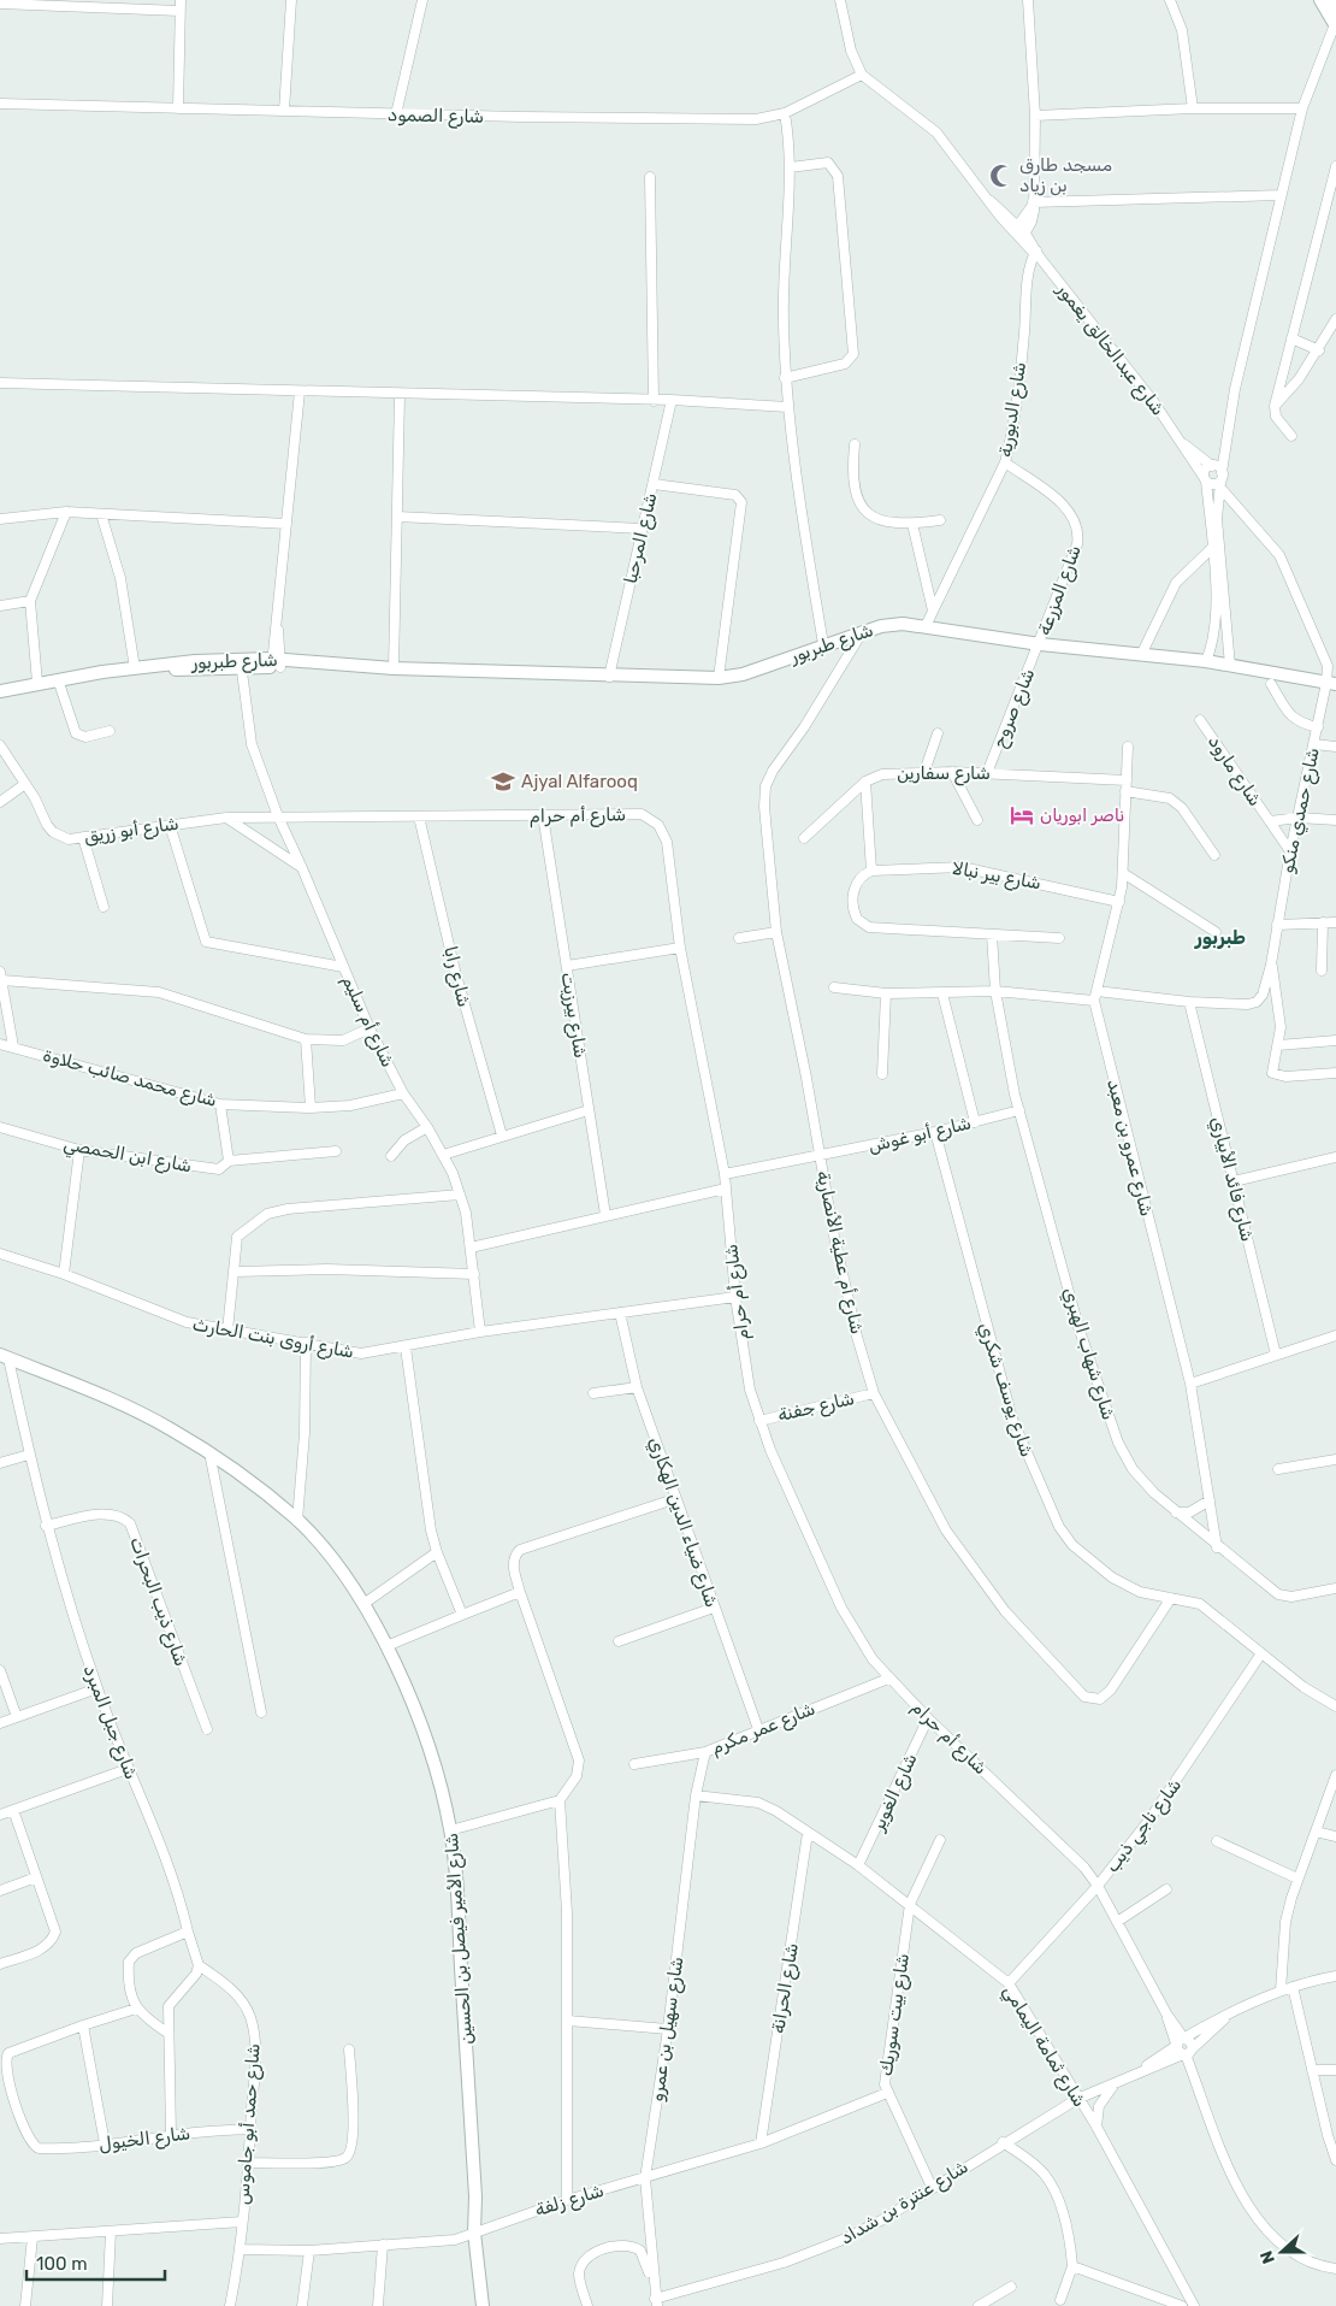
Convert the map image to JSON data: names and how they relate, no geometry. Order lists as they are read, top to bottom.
{
  "streets": {
    "street": [
      "شارع الصمود",
      "شارع عبدالخالق يغمور",
      "شارع الدبورية",
      "شارع المرحبا",
      "شارع المزرعة",
      "شارع طبربور",
      "شارع صروح",
      "شارع مارود",
      "شارع سفارين",
      "شارع حمدي منكو",
      "شارع أم حرام",
      "شارع أبو زريق",
      "شارع بير نبالا",
      "شارع رابا",
      "شارع بيرزيت",
      "شارع أم سليم",
      "شارع محمد صائب حلاوة",
      "شارع أبو غوش",
      "شارع عمرو بن معبد",
      "شارع ابن الحمصي",
      "شارع فائد الأبياري",
      "شارع أم عطية الأنصارية",
      "شارع أروى بنت الحارث",
      "شارع شهاب الهبري",
      "شارع يوسف شكري",
      "شارع جفنة",
      "شارع ضياء الدين الهكاري",
      "شارع ذيب البحرات",
      "شارع جبل المبرد",
      "شارع عمر مكرم",
      "شارع الغوير",
      "شارع ناجي ذيب",
      "شارع الأمير فيصل بن الحسين",
      "شارع الحرانة",
      "شارع بيت سوريك",
      "شارع سهيل بن عمرو",
      "شارع ثمامة اليمامي",
      "شارع حمد أبو جاموس",
      "شارع الخيول",
      "شارع زلفة",
      "شارع عنترة بن شداد"
    ]
  },
  "crossings": [
    ["شارع الصمود", "شارع عبدالخالق يغمور"],
    ["شارع عبدالخالق يغمور", "شارع الدبورية"],
    ["شارع عبدالخالق يغمور", "شارع حمدي منكو"],
    ["شارع الدبورية", "شارع المزرعة"],
    ["شارع الدبورية", "شارع طبربور"],
    ["شارع المرحبا", "شارع طبربور"],
    ["شارع المزرعة", "شارع طبربور"],
    ["شارع المزرعة", "شارع صروح"],
    ["شارع طبربور", "شارع صروح"],
    ["شارع طبربور", "شارع حمدي منكو"],
    ["شارع طبربور", "شارع أم سليم"],
    ["شارع طبربور", "شارع أم عطية الأنصارية"],
    ["شارع صروح", "شارع سفارين"],
    ["شارع مارود", "شارع حمدي منكو"],
    ["شارع سفارين", "شارع عمرو بن معبد"],
    ["شارع حمدي منكو", "شارع عمرو بن معبد"],
    ["شارع حمدي منكو", "شارع فائد الأبياري"],
    ["شارع حمدي منكو", "شارع شهاب الهبري"],
    ["شارع أم حرام", "شارع أبو زريق"],
    ["شارع أم حرام", "شارع رابا"],
    ["شارع أم حرام", "شارع بيرزيت"],
    ["شارع أم حرام", "شارع أم سليم"],
    ["شارع أم حرام", "شارع أبو غوش"],
    ["شارع أم حرام", "شارع أروى بنت الحارث"],
    ["شارع أم حرام", "شارع جفنة"],
    ["شارع أم حرام", "شارع عمر مكرم"],
    ["شارع أم حرام", "شارع الغوير"],
    ["شارع أم حرام", "شارع ناجي ذيب"],
    ["شارع أم حرام", "شارع عنترة بن شداد"],
    ["شارع أبو زريق", "شارع أم سليم"],
    ["شارع بير نبالا", "شارع عمرو بن معبد"],
    ["شارع أم سليم", "شارع محمد صائب حلاوة"],
    ["شارع أم سليم", "شارع أروى بنت الحارث"],
    ["شارع أبو غوش", "شارع أم عطية الأنصارية"],
    ["شارع أبو غوش", "شارع شهاب الهبري"],
    ["شارع أبو غوش", "شارع يوسف شكري"],
    ["شارع عمرو بن معبد", "شارع شهاب الهبري"],
    ["شارع أم عطية الأنصارية", "شارع يوسف شكري"],
    ["شارع أم عطية الأنصارية", "شارع جفنة"],
    ["شارع أروى بنت الحارث", "شارع ضياء الدين الهكاري"],
    ["شارع يوسف شكري", "شارع ناجي ذيب"],
    ["شارع ضياء الدين الهكاري", "شارع عمر مكرم"],
    ["شارع ذيب البحرات", "شارع جبل المبرد"],
    ["شارع جبل المبرد", "شارع الأمير فيصل بن الحسين"],
    ["شارع جبل المبرد", "شارع حمد أبو جاموس"],
    ["شارع عمر مكرم", "شارع سهيل بن عمرو"],
    ["شارع الغوير", "شارع ثمامة اليمامي"],
    ["شارع ناجي ذيب", "شارع ثمامة اليمامي"],
    ["شارع الأمير فيصل بن الحسين", "شارع زلفة"],
    ["شارع الحرانة", "شارع ثمامة اليمامي"],
    ["شارع الحرانة", "شارع زلفة"],
    ["شارع بيت سوريك", "شارع ثمامة اليمامي"],
    ["شارع بيت سوريك", "شارع زلفة"],
    ["شارع بيت سوريك", "شارع عنترة بن شداد"],
    ["شارع سهيل بن عمرو", "شارع ثمامة اليمامي"],
    ["شارع سهيل بن عمرو", "شارع زلفة"],
    ["شارع سهيل بن عمرو", "شارع عنترة بن شداد"],
    ["شارع ثمامة اليمامي", "شارع عنترة بن شداد"],
    ["شارع حمد أبو جاموس", "شارع الخيول"],
    ["شارع حمد أبو جاموس", "شارع زلفة"]
  ],
  "districts": ["طبربور"],
  "places": {
    "mosque": ["مسجد طارق بن زياد"],
    "school or university": ["Ajyal Alfarooq"],
    "hotel": ["ناصر ابوريان"]
  },
  "scale_bar": "100 m",
  "north": "left"
}
